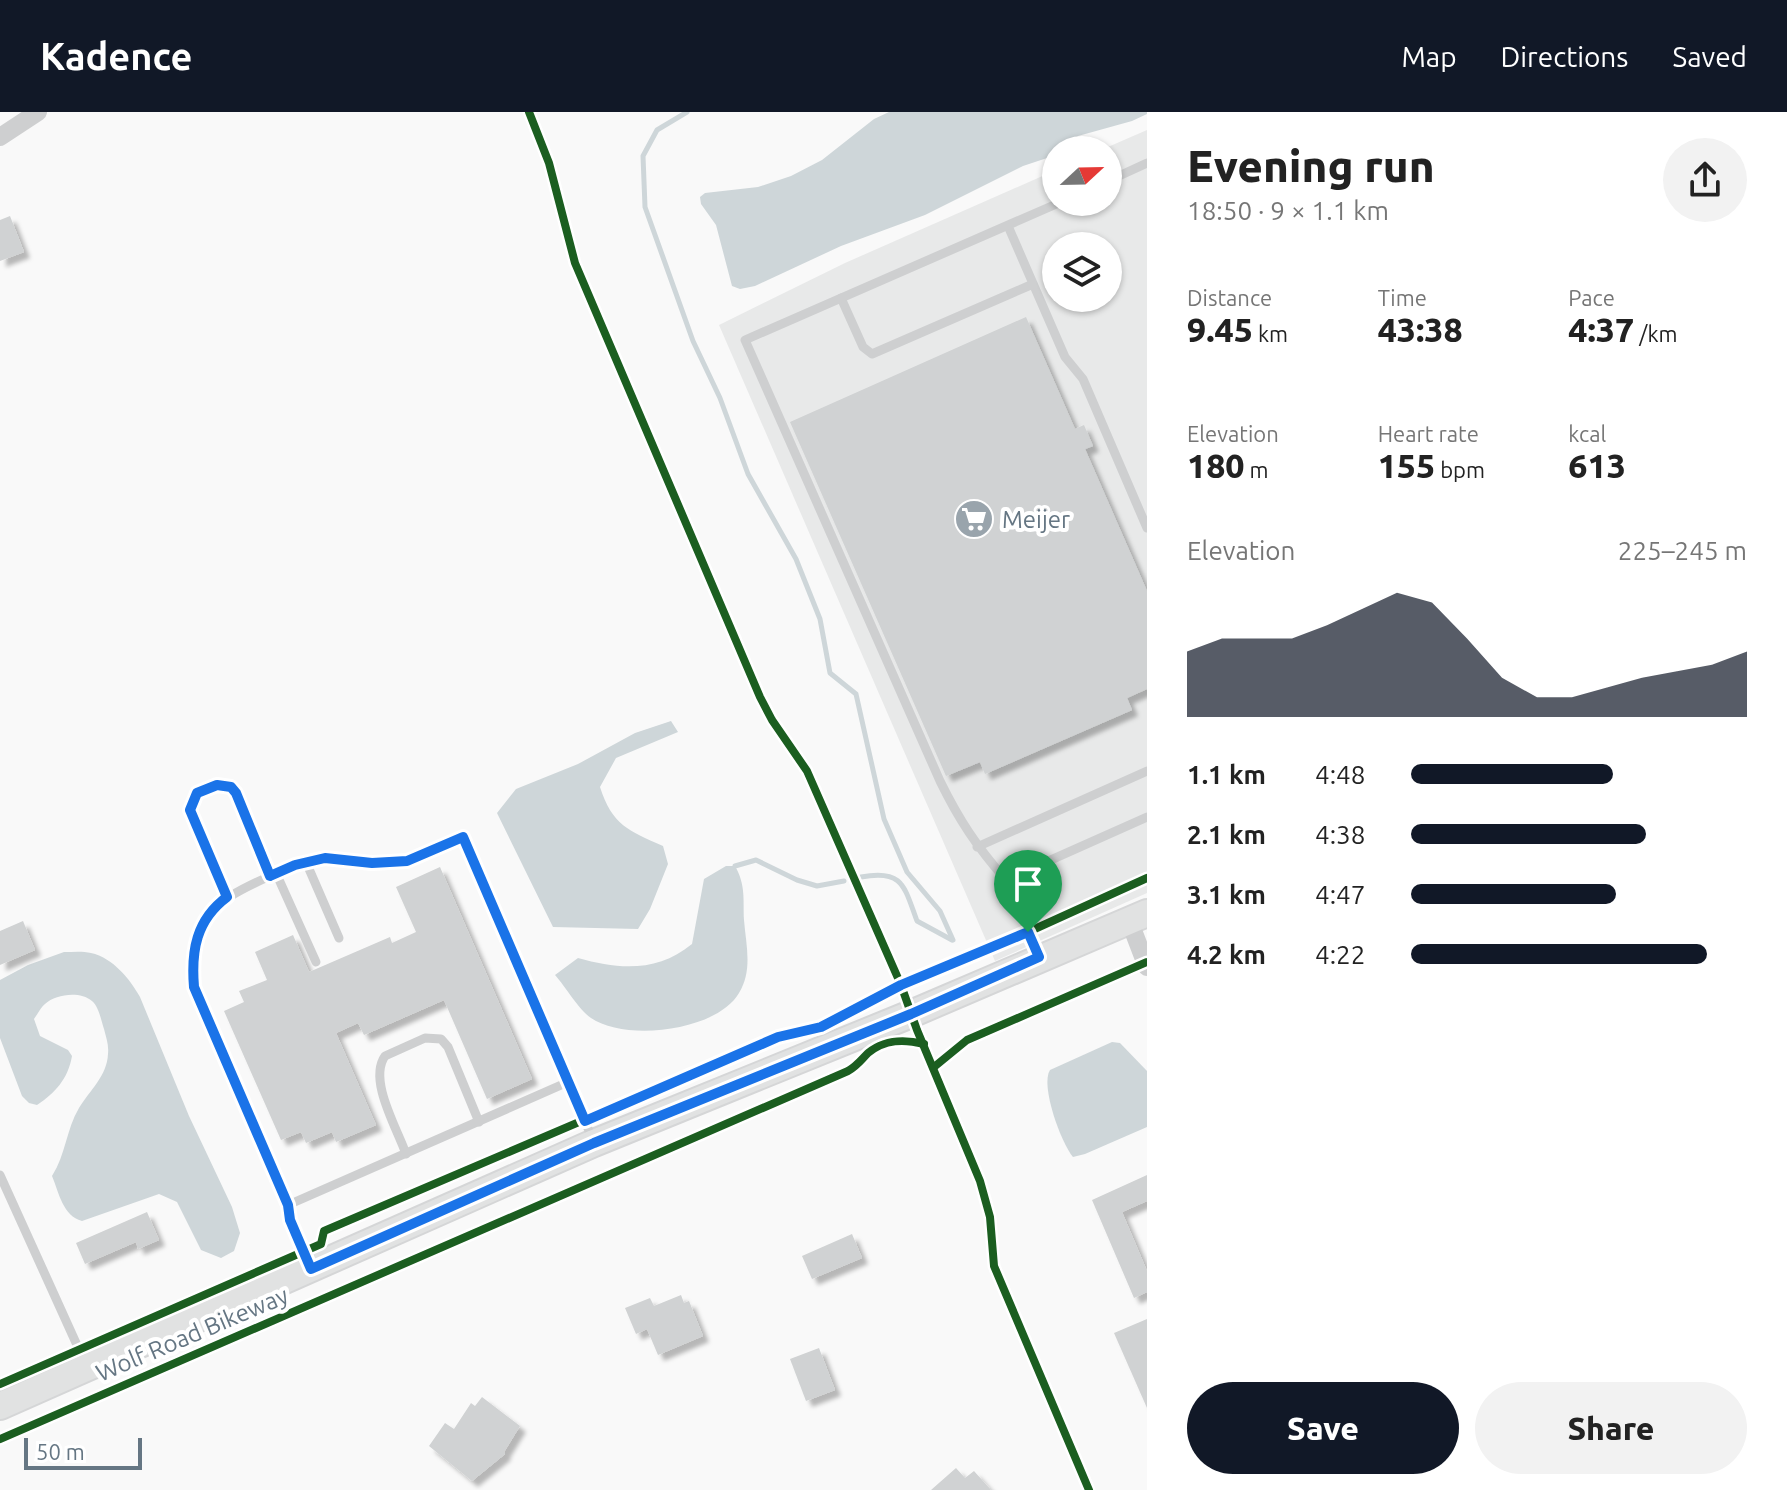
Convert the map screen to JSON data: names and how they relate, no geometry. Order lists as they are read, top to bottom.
{
  "streets": {
    "cycle path": ["Wolf Road Bikeway"]
  },
  "places": {
    "supermarket": ["Meijer"]
  },
  "scale_bar": "50 m",
  "north": "right",
  "page": {
    "header": "Kadence",
    "nav": ["Map", "Directions", "Saved"],
    "heading": ["Evening run", "18:50 · 9 × 1.1 km"],
    "stats": [
      ["Distance", "9.45 km"],
      ["Time", "43:38"],
      ["Pace", "4:37 /km"],
      ["Elevation", "180 m"],
      ["Heart rate", "155 bpm"],
      ["kcal", "613"]
    ],
    "chart": ["Elevation", "225–245 m"],
    "list": [
      {
        "name": "1.1 km",
        "note": "4:48"
      },
      {
        "name": "2.1 km",
        "note": "4:38"
      },
      {
        "name": "3.1 km",
        "note": "4:47"
      },
      {
        "name": "4.2 km",
        "note": "4:22"
      }
    ],
    "buttons": ["Save", "Share"],
    "scale": "50 m"
  }
}
